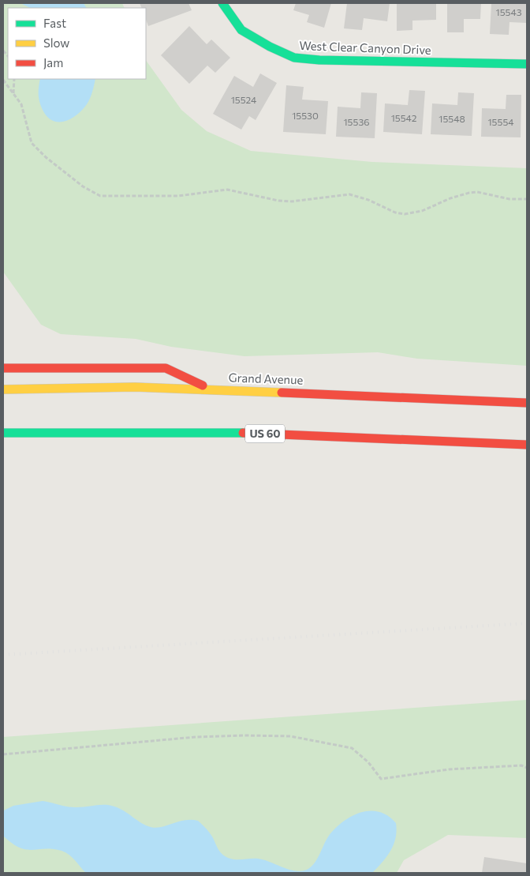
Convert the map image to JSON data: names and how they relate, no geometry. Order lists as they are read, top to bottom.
{
  "streets": {
    "main road": ["West Clear Canyon Drive", "Grand Avenue", "US 60"]
  },
  "house_numbers": [
    "15543",
    "15524",
    "15530",
    "15542",
    "15548",
    "15536",
    "15554"
  ],
  "legend": ["Fast", "Slow", "Jam"]
}
